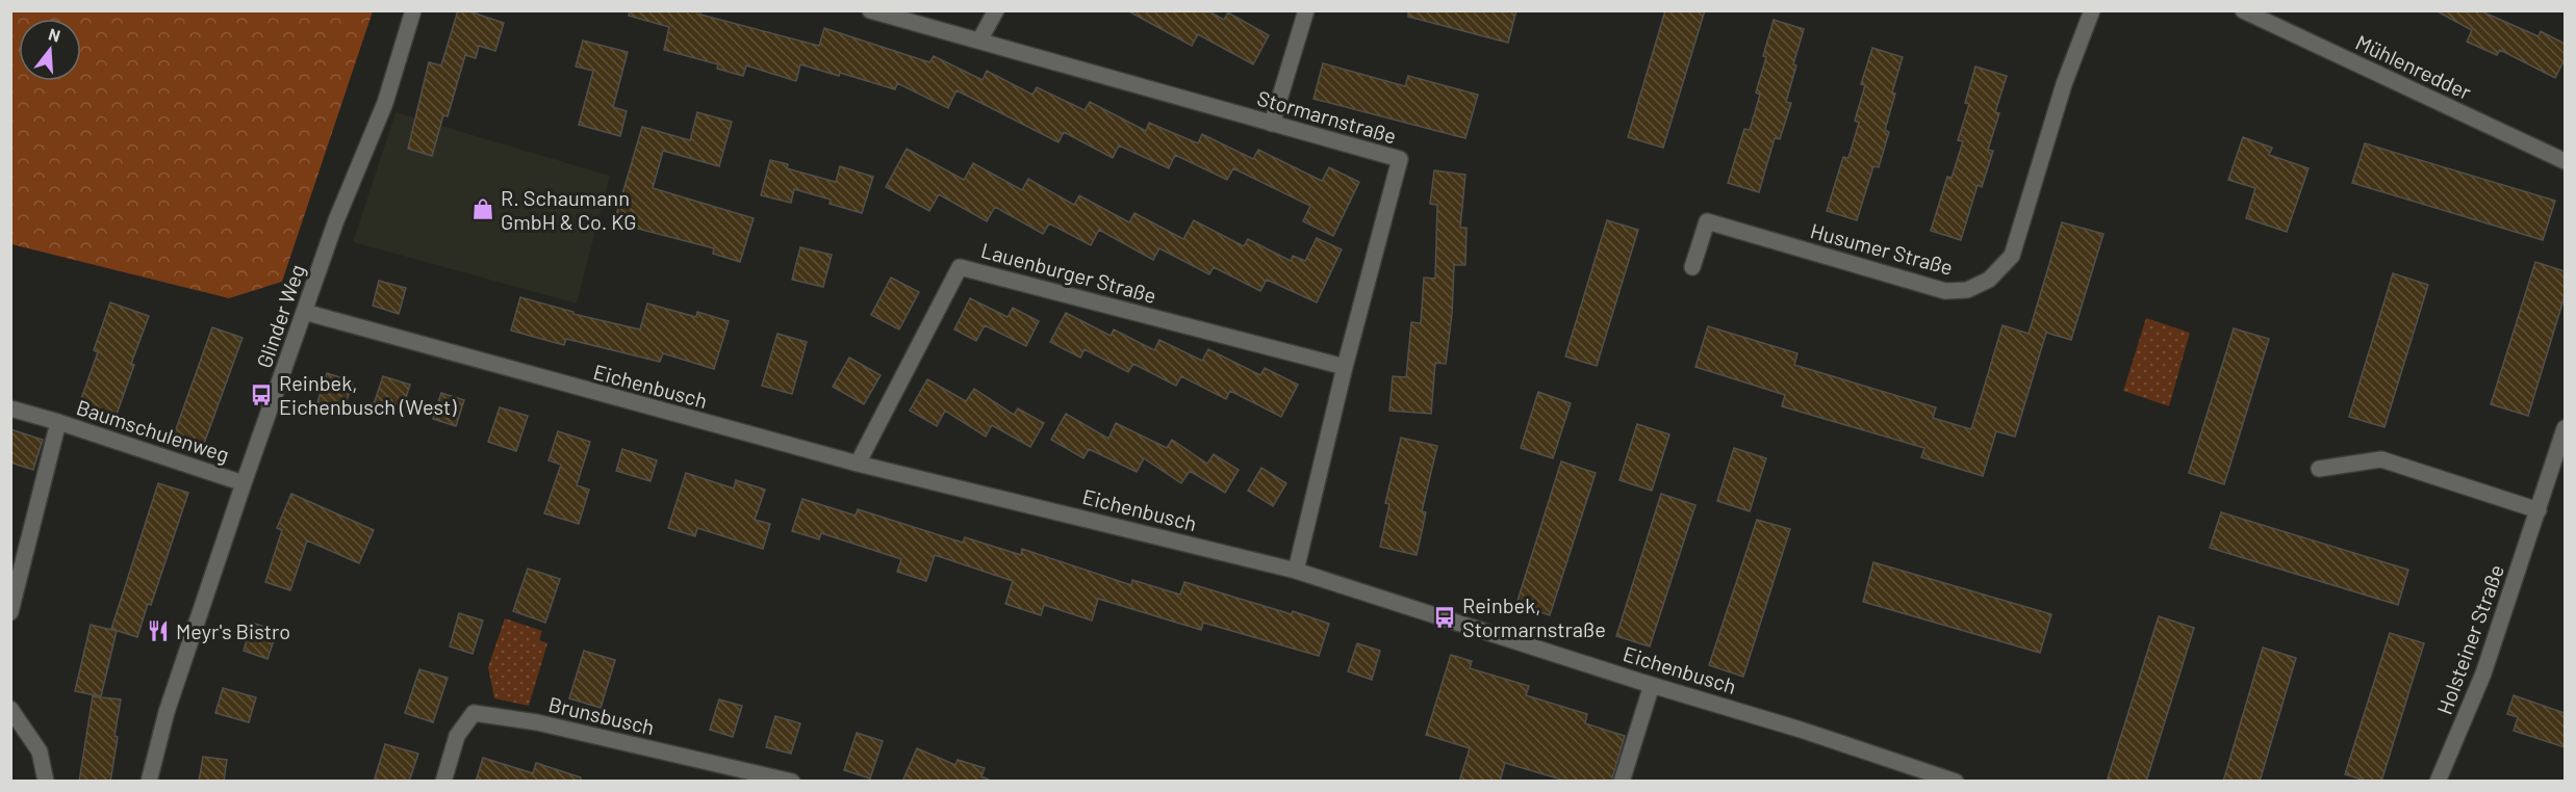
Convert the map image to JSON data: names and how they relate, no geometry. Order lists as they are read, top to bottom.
{
  "streets": {
    "street": [
      "Mühlenredder",
      "Stormarnstraße",
      "Husumer Straße",
      "Lauenburger Straße",
      "Glinder Weg",
      "Eichenbusch",
      "Baumschulenweg",
      "Holsteiner Straße",
      "Brunsbusch"
    ]
  },
  "crossings": [
    ["Stormarnstraße", "Lauenburger Straße"],
    ["Stormarnstraße", "Eichenbusch"],
    ["Lauenburger Straße", "Eichenbusch"],
    ["Glinder Weg", "Eichenbusch"],
    ["Glinder Weg", "Baumschulenweg"]
  ],
  "places": {
    "shop": ["R. Schaumann GmbH & Co. KG"],
    "bus stop": ["Reinbek, Eichenbusch (West)", "Reinbek, Stormarnstraße"],
    "restaurant": ["Meyr's Bistro"]
  },
  "north": "top"
}
